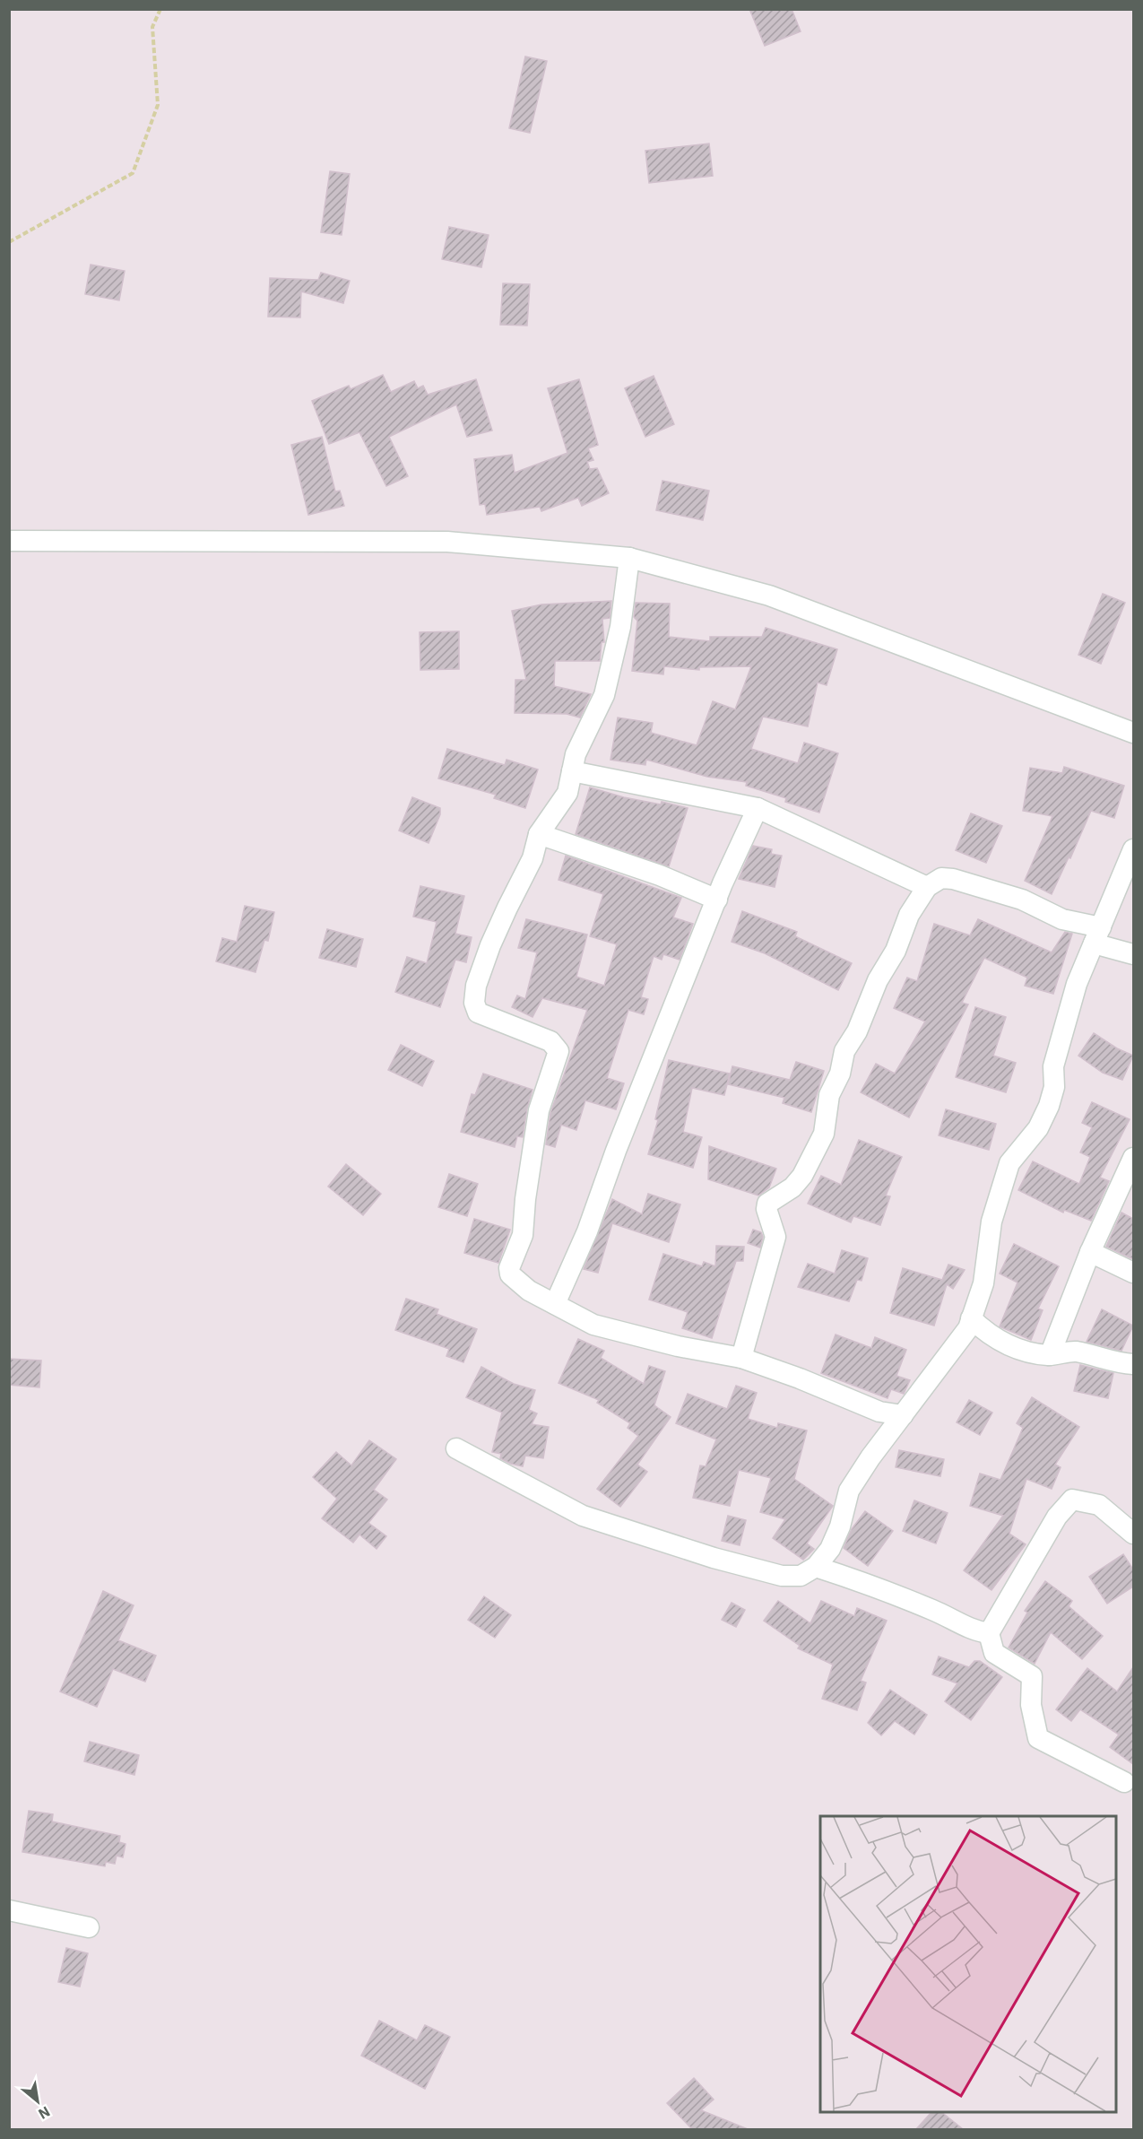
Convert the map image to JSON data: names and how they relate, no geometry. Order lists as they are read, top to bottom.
{
  "north": "bottom right"
}
